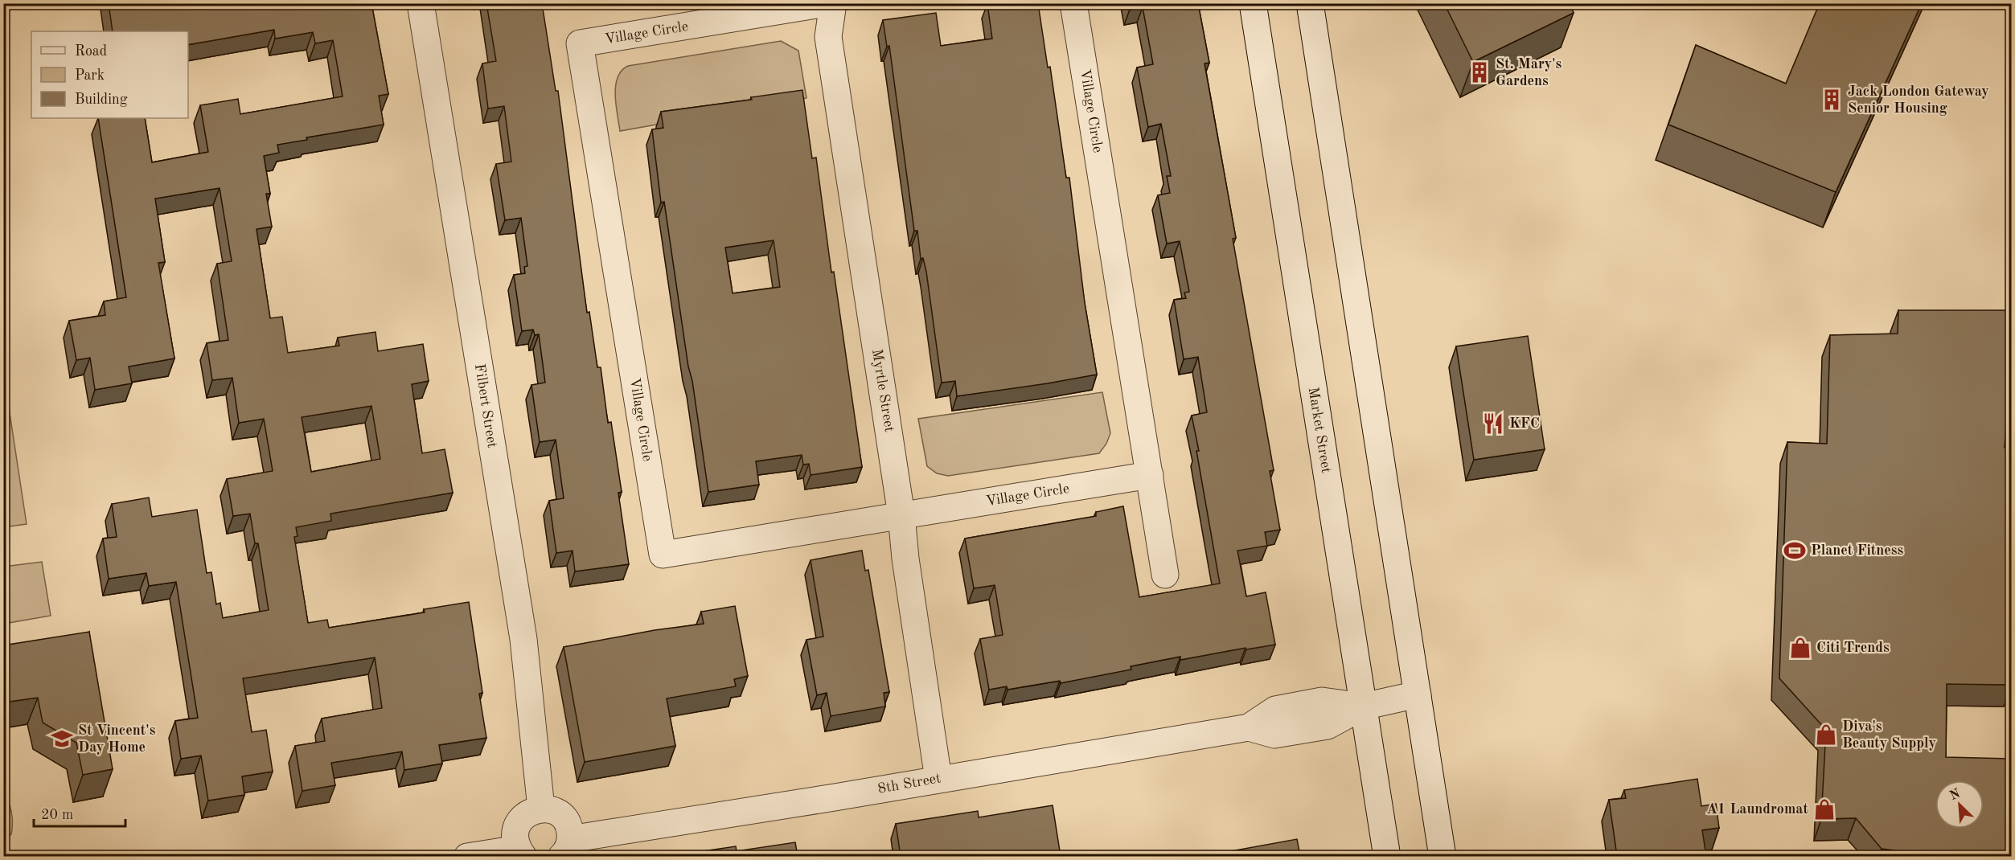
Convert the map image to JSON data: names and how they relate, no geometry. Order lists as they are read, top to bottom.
{
  "streets": {
    "street": [
      "Village Circle",
      "Myrtle Street",
      "Filbert Street",
      "Market Street",
      "8th Street"
    ]
  },
  "crossings": [
    ["Village Circle", "Myrtle Street"],
    ["Myrtle Street", "8th Street"],
    ["Market Street", "8th Street"]
  ],
  "places": {
    "building": ["St. Mary's Gardens", "Jack London Gateway Senior Housing"],
    "restaurant": ["KFC"],
    "sports": ["Planet Fitness"],
    "shop": ["Citi Trends", "Diva's Beauty Supply", "A1 Laundromat"],
    "school or university": ["St Vincent's Day Home"]
  },
  "legend": ["Road", "Park", "Building"],
  "scale_bar": "20 m",
  "north": "top left"
}
